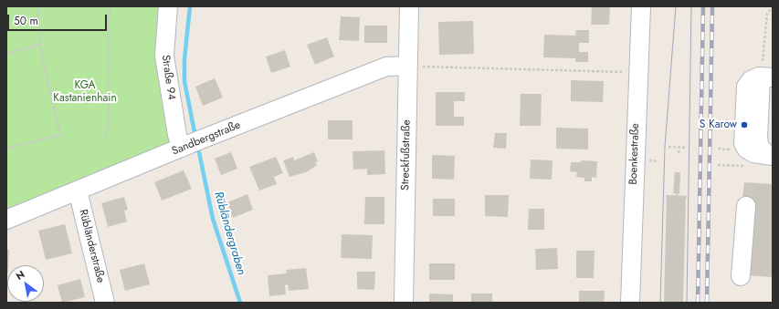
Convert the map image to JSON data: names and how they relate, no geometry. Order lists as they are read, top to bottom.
{
  "streets": {
    "street": [
      "Straße 94",
      "Sandbergstraße",
      "Boenkestraße",
      "Streckfußstraße",
      "Rübländerstraße"
    ]
  },
  "crossings": [
    ["Straße 94", "Sandbergstraße"],
    ["Sandbergstraße", "Streckfußstraße"],
    ["Sandbergstraße", "Rübländerstraße"]
  ],
  "water": ["Rübländergraben"],
  "parks": ["KGA Kastanienhain"],
  "places": ["S Karow"],
  "scale_bar": "50 m",
  "north": "top left"
}
